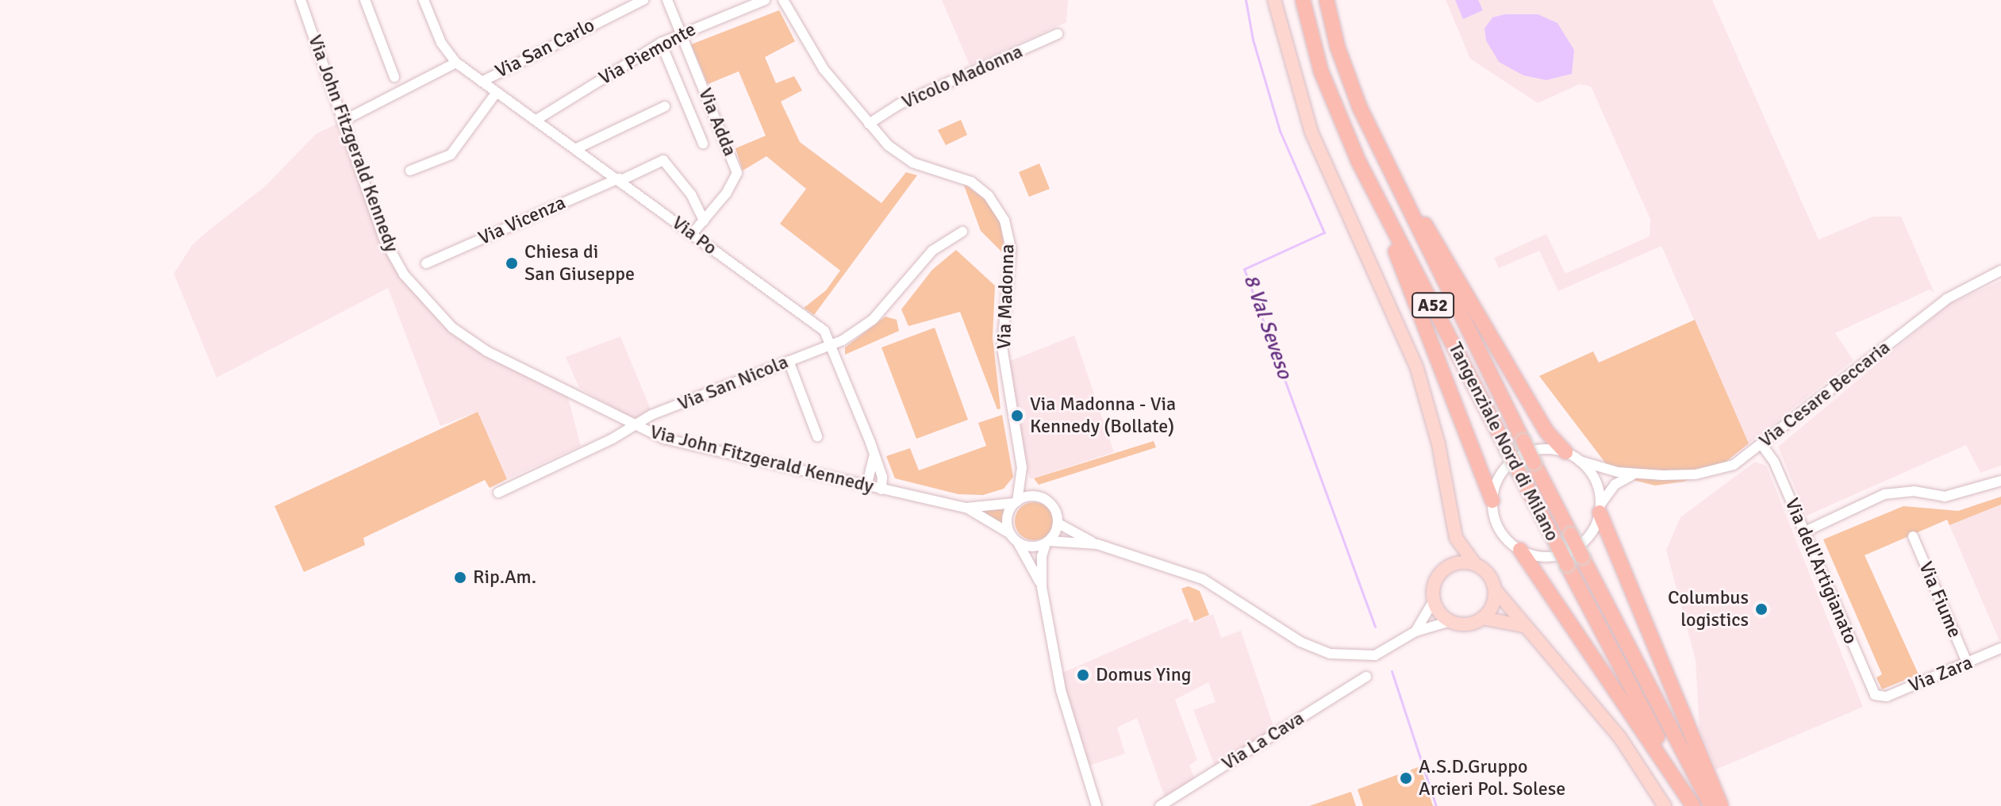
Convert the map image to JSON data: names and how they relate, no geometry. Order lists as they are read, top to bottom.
{
  "streets": {
    "highway": ["A52", "Tangenziale Nord di Milano"],
    "street": [
      "Via San Carlo",
      "Via Piemonte",
      "Vicolo Madonna",
      "Via Adda",
      "Via John Fitzgerald Kennedy",
      "Via Vicenza",
      "Via Po",
      "Via Madonna",
      "Via San Nicola",
      "Via Cesare Beccaria",
      "Via dell'Artigianato",
      "Via Fiume",
      "Via Zara",
      "Via La Cava"
    ]
  },
  "crossings": [
    ["Via San Carlo", "Via Po"],
    ["Via Piemonte", "Via Adda"],
    ["Via Piemonte", "Via Po"],
    ["Vicolo Madonna", "Via Madonna"],
    ["Via Adda", "Via Vicenza"],
    ["Via Adda", "Via Po"],
    ["Via John Fitzgerald Kennedy", "Via Po"],
    ["Via John Fitzgerald Kennedy", "Via Madonna"],
    ["Via John Fitzgerald Kennedy", "Via San Nicola"],
    ["Via Vicenza", "Via Po"],
    ["Via Po", "Via San Nicola"],
    ["Via Cesare Beccaria", "Via dell'Artigianato"],
    ["Via dell'Artigianato", "Via Zara"],
    ["Via Fiume", "Via Zara"]
  ],
  "water": ["8 Val Seveso"],
  "places": [
    "Chiesa di San Giuseppe",
    "Via Madonna - Via Kennedy (Bollate)",
    "Rip.Am.",
    "Columbus logistics",
    "Domus Ying",
    "A.S.D.Gruppo Arcieri Pol. Solese"
  ]
}
